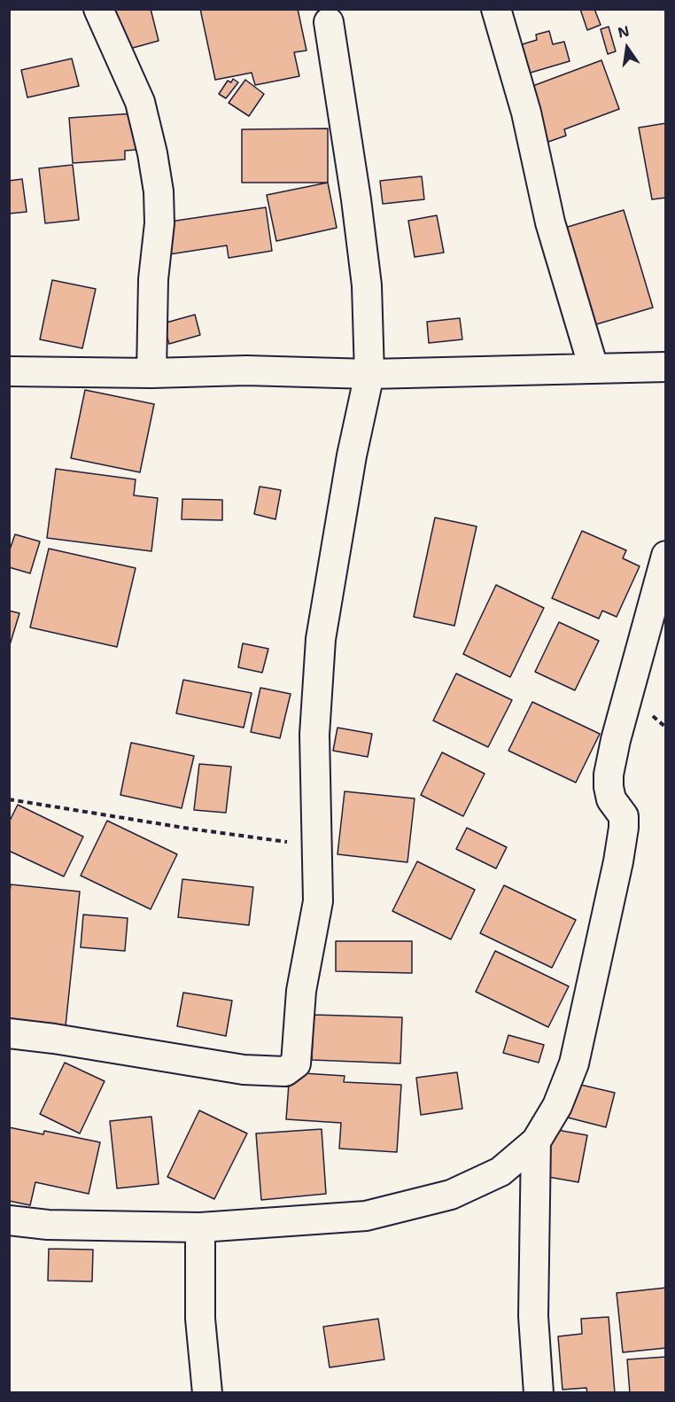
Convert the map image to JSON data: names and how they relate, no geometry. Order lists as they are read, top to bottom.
{
  "north": "top"
}
